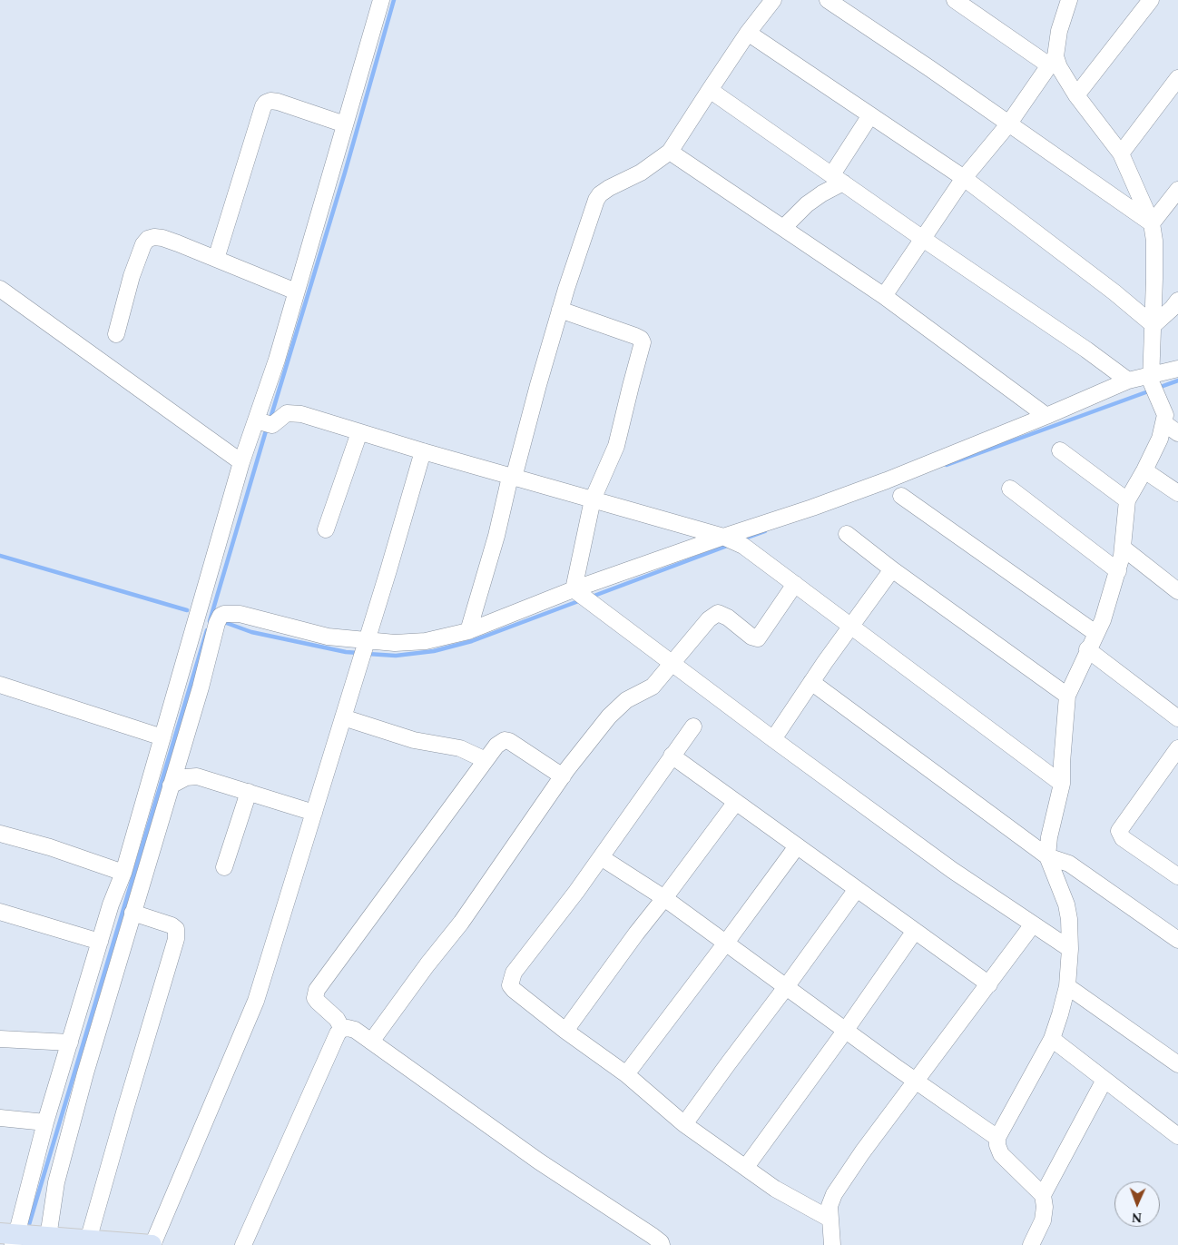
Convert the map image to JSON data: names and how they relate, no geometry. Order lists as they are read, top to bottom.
{
  "north": "bottom"
}
